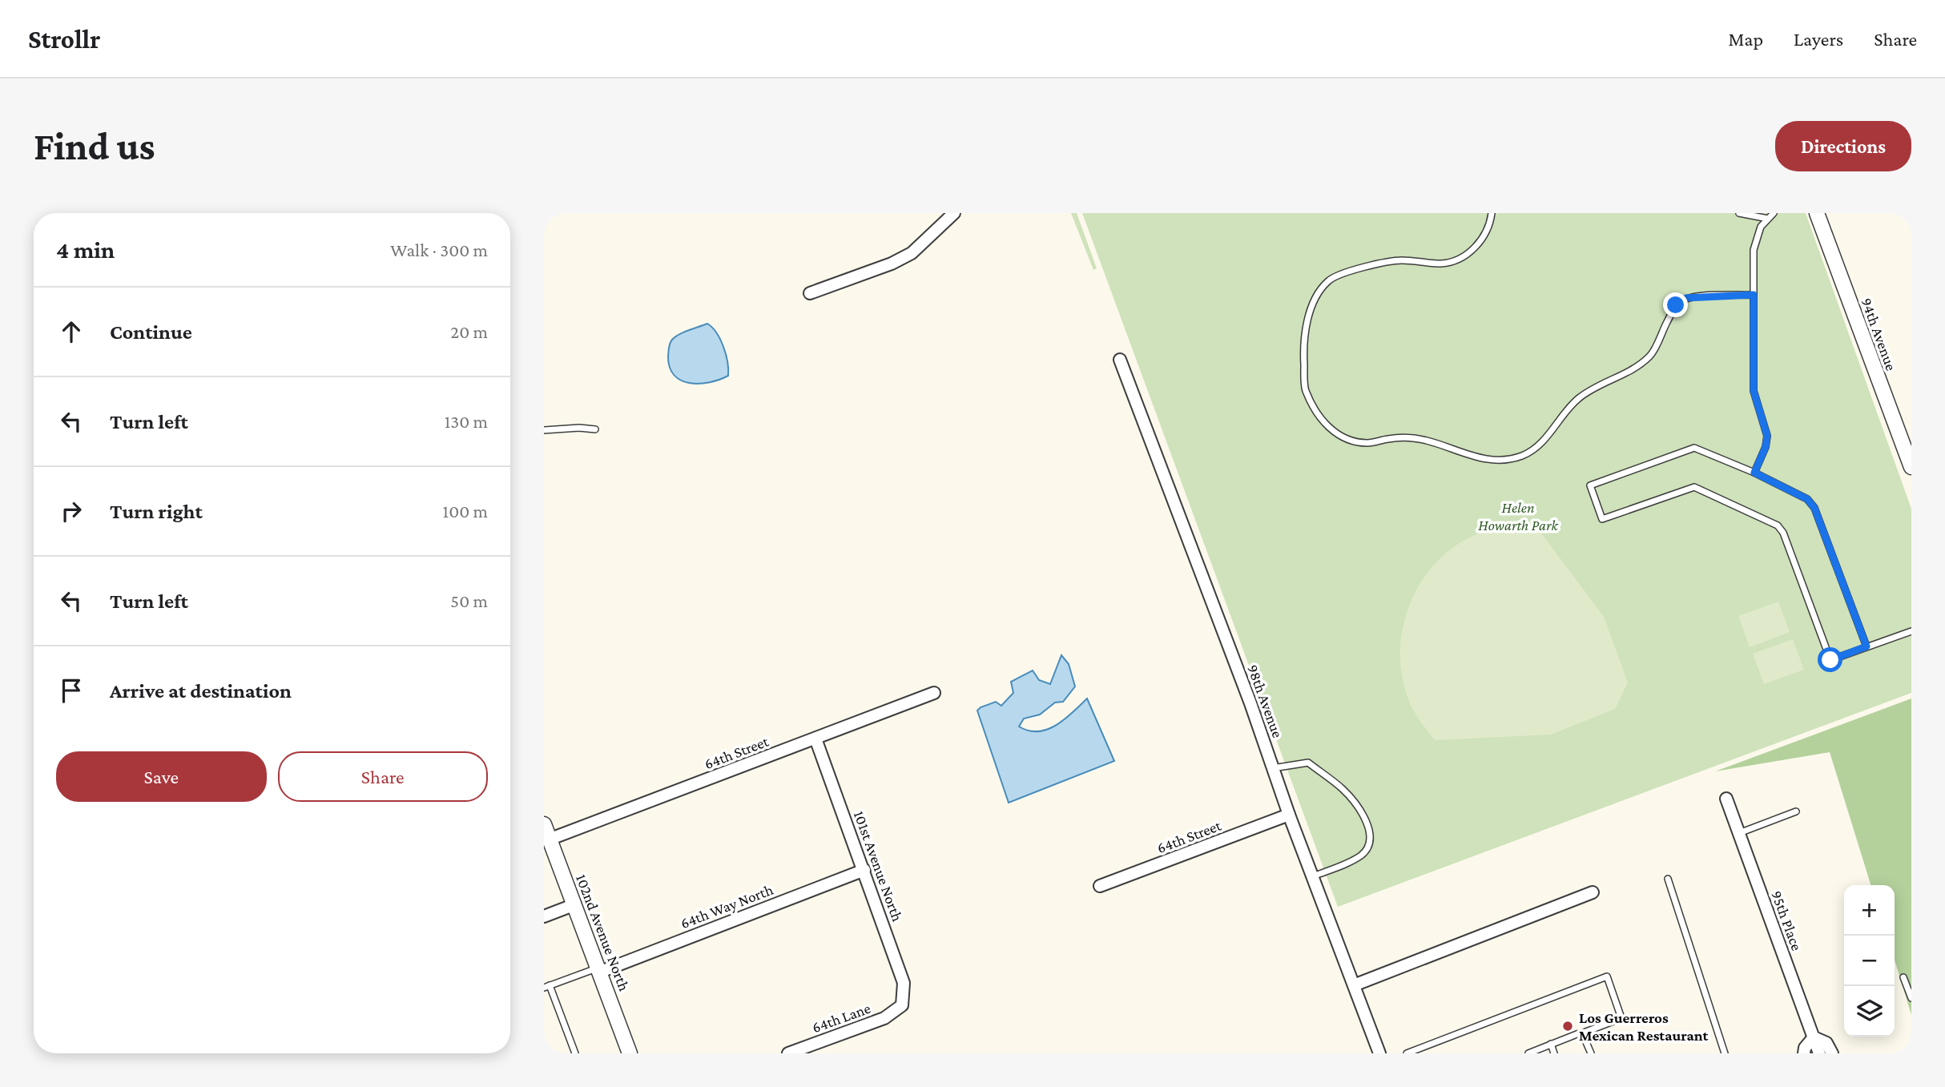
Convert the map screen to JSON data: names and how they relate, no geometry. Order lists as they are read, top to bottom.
{
  "streets": {
    "street": [
      "94th Avenue",
      "98th Avenue",
      "64th Street",
      "101st Avenue North",
      "64th Way North",
      "95th Place",
      "102nd Avenue North",
      "64th Lane"
    ]
  },
  "crossings": [
    ["98th Avenue", "64th Street"],
    ["64th Street", "101st Avenue North"],
    ["64th Street", "102nd Avenue North"],
    ["101st Avenue North", "64th Way North"],
    ["101st Avenue North", "64th Lane"],
    ["64th Way North", "102nd Avenue North"]
  ],
  "parks": ["Helen Howarth Park"],
  "places": ["Los Guerreros Mexican Restaurant"],
  "page": {
    "header": "Strollr",
    "nav": ["Map", "Layers", "Share"],
    "buttons": [
      "Directions",
      ["Save", "Share"]
    ],
    "title": "Find us",
    "heading": ["4 min", "Walk · 300 m"],
    "list": [
      ["Continue", "20 m"],
      ["Turn left", "130 m"],
      ["Turn right", "100 m"],
      ["Turn left", "50 m"],
      "Arrive at destination"
    ],
    "map_buttons": ["+", "−"]
  }
}
